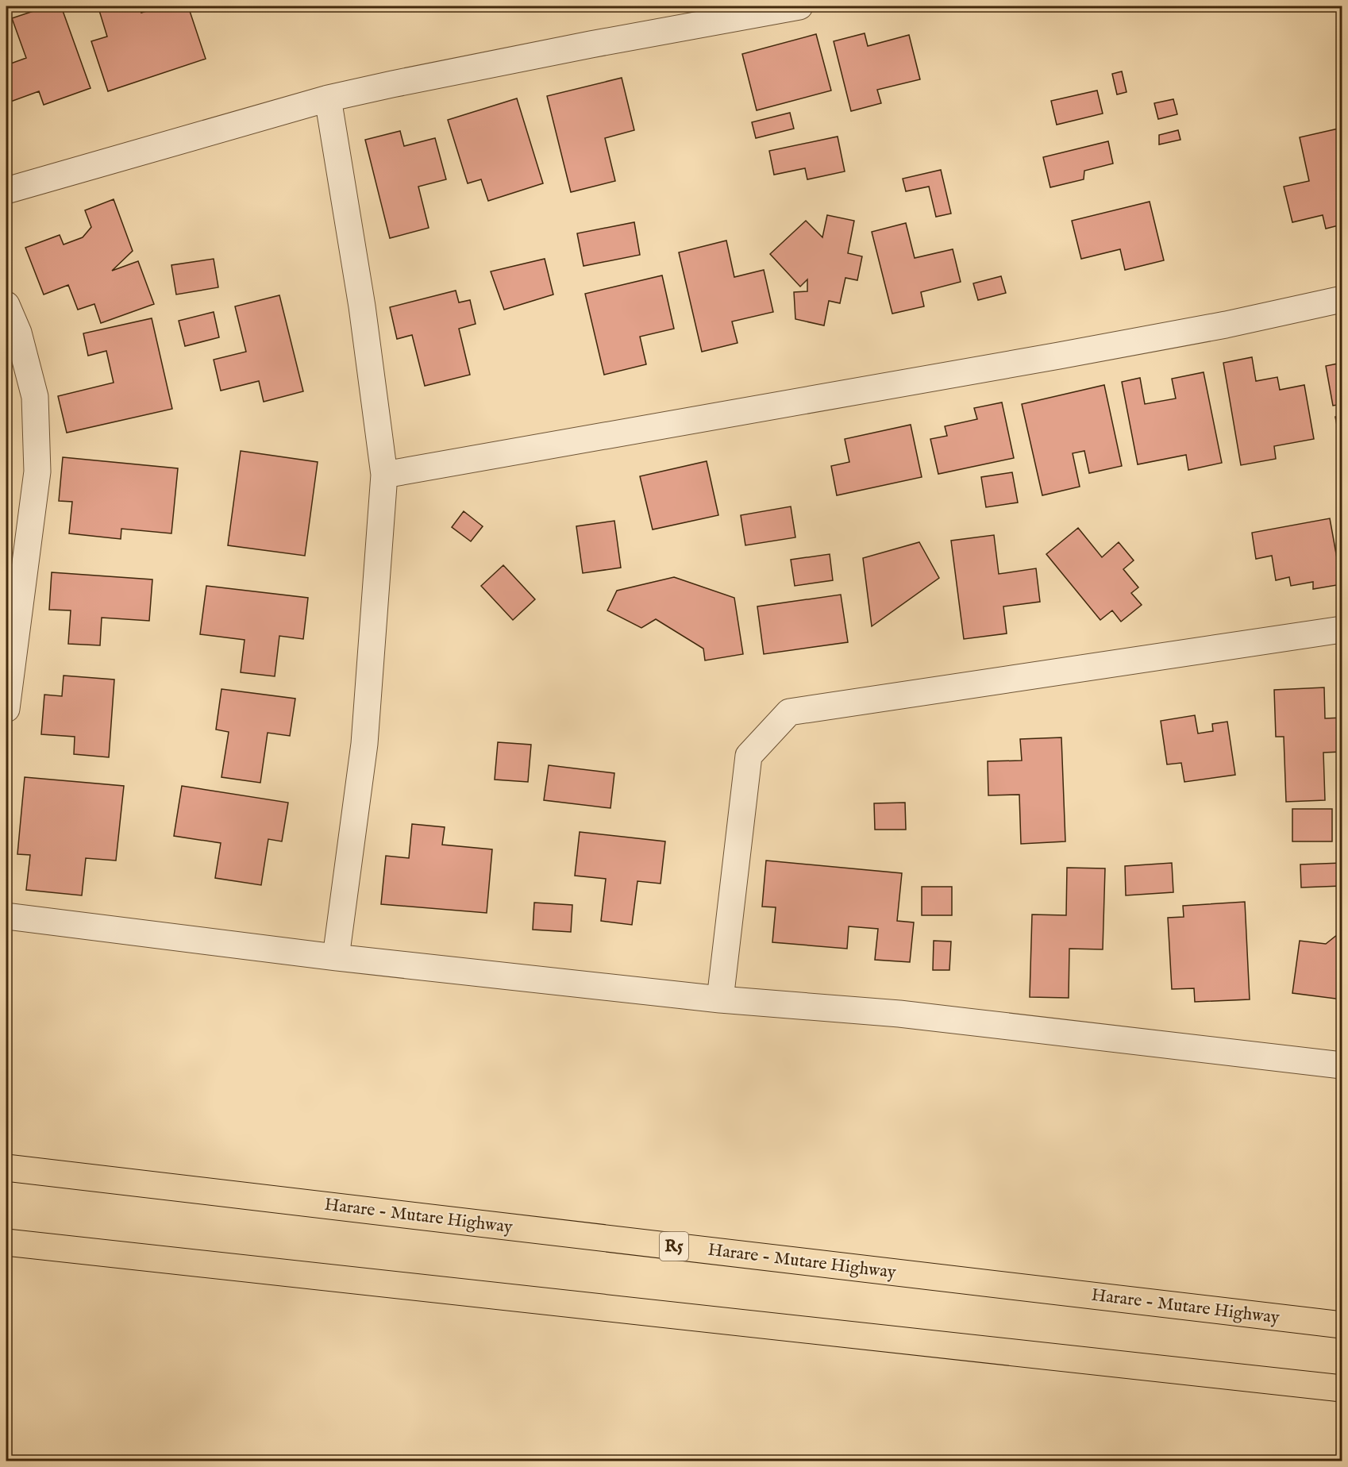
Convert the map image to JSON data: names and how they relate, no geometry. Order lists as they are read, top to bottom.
{
  "streets": {
    "highway": ["Harare - Mutare Highway", "R5"]
  }
}
